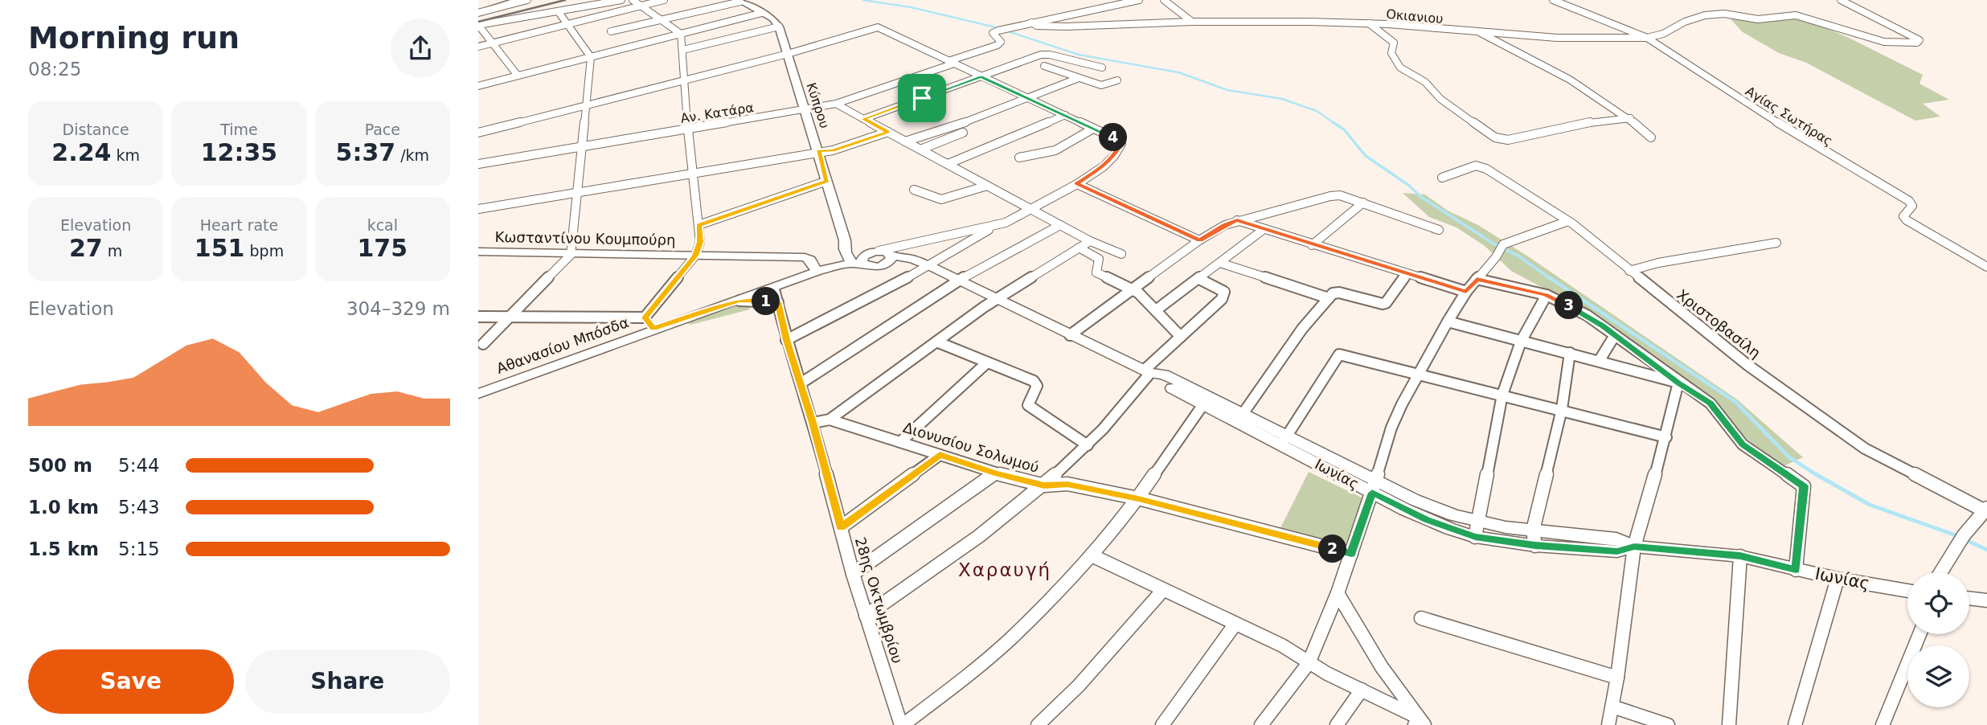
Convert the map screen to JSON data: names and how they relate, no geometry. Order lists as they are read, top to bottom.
{
  "streets": {
    "main road": [
      "Κύπρου",
      "Κωσταντίνου Κουμπούρη",
      "Αθανασίου Μπόσδα",
      "Ιωνίας"
    ],
    "street": [
      "Οκιανιου",
      "Αν. Κατάρα",
      "Αγίας Σωτήρας",
      "Χριστοβασίλη",
      "Διονυσίου Σολωμού",
      "28ης Οκτωμβρίου"
    ]
  },
  "crossings": [
    ["Οκιανιου", "Αν. Κατάρα"],
    ["Οκιανιου", "Αγίας Σωτήρας"],
    ["Κύπρου", "Αν. Κατάρα"],
    ["Κύπρου", "Αθανασίου Μπόσδα"],
    ["Κωσταντίνου Κουμπούρη", "Αθανασίου Μπόσδα"],
    ["Αθανασίου Μπόσδα", "28ης Οκτωμβρίου"],
    ["Διονυσίου Σολωμού", "28ης Οκτωμβρίου"]
  ],
  "districts": ["Χαραυγή"],
  "page": {
    "heading": ["Morning run", "08:25"],
    "stats": [
      ["Distance", "2.24 km"],
      ["Time", "12:35"],
      ["Pace", "5:37 /km"],
      ["Elevation", "27 m"],
      ["Heart rate", "151 bpm"],
      ["kcal", "175"]
    ],
    "pins": [
      "4",
      "1",
      "3",
      "2"
    ],
    "chart": ["Elevation", "304–329 m"],
    "list": [
      {
        "name": "500 m",
        "note": "5:44"
      },
      {
        "name": "1.0 km",
        "note": "5:43"
      },
      {
        "name": "1.5 km",
        "note": "5:15"
      }
    ],
    "buttons": ["Save", "Share"]
  }
}
